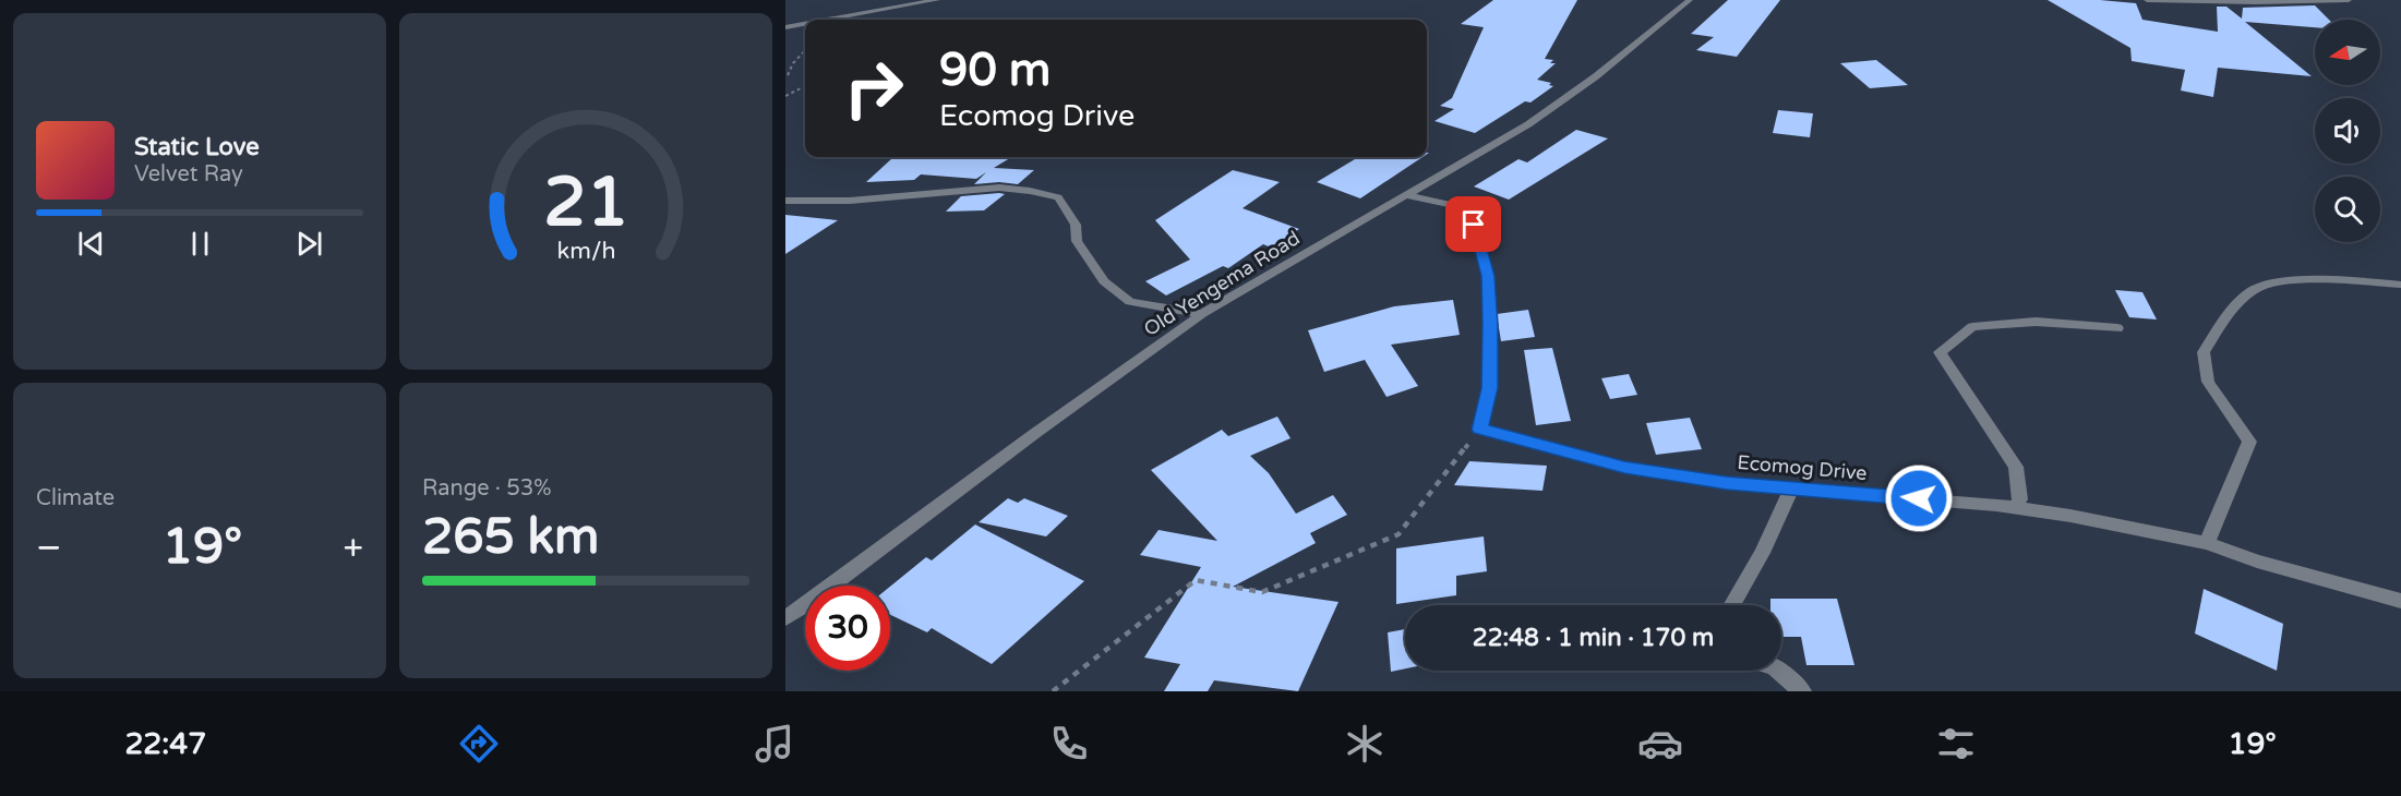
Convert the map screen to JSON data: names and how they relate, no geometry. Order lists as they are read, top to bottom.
{
  "streets": {
    "street": ["Old Yengema Road", "Ecomog Drive"]
  },
  "north": "left",
  "page": {
    "turn": ["90 m", "Ecomog Drive"],
    "song": ["Static Love", "Velvet Ray"],
    "tile": [
      "Climate",
      ["Range · 53%", "265 km"]
    ],
    "heat": ["−", "19°", "+"],
    "limit": "30",
    "trip": "22:48 · 1 min · 170 m",
    "tabs": ["22:47", "19°"],
    "gauge": ["21", "km/h"]
  }
}
